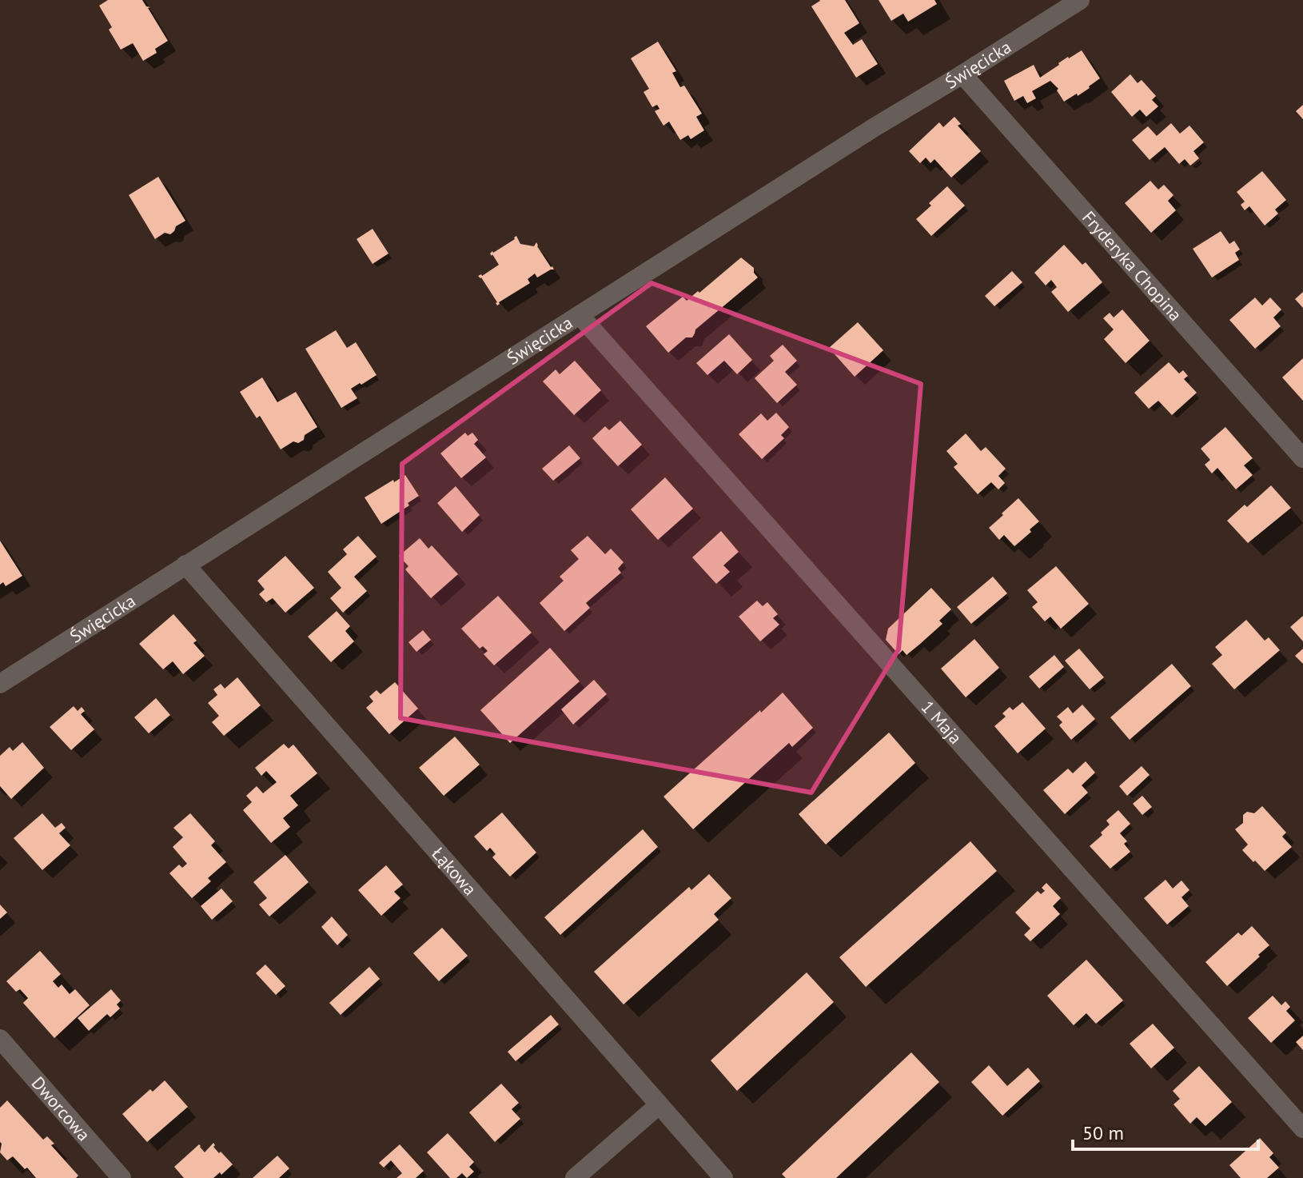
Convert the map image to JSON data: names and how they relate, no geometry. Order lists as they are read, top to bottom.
{
  "streets": {
    "street": [
      "Święcicka",
      "Fryderyka Chopina",
      "1 Maja",
      "Łąkowa",
      "Dworcowa"
    ]
  },
  "crossings": [
    ["Święcicka", "Fryderyka Chopina"],
    ["Święcicka", "1 Maja"],
    ["Święcicka", "Łąkowa"]
  ],
  "scale_bar": "50 m"
}
